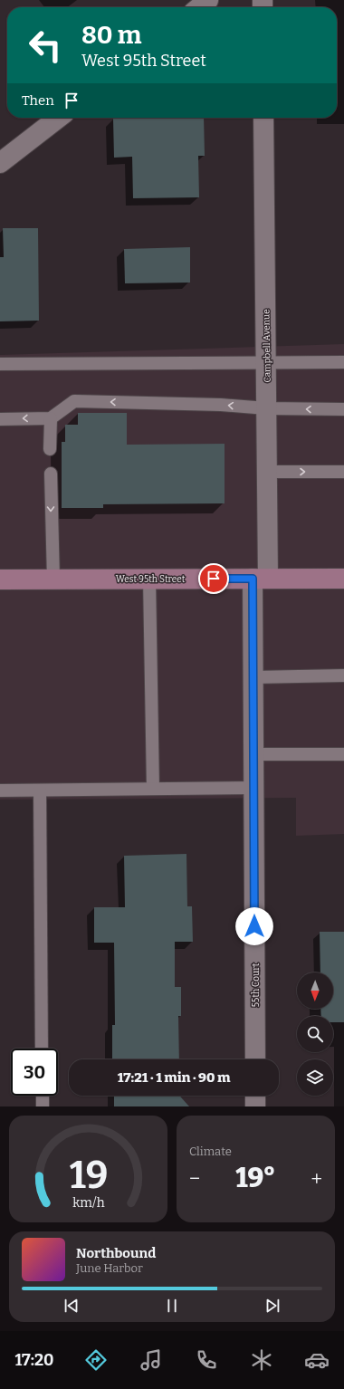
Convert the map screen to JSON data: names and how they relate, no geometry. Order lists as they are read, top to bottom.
{
  "streets": {
    "main road": ["West 95th Street"],
    "street": ["Campbell Avenue", "55th Court"]
  },
  "crossings": [
    ["Campbell Avenue", "West 95th Street"],
    ["Campbell Avenue", "55th Court"],
    ["West 95th Street", "55th Court"]
  ],
  "north": "bottom",
  "page": {
    "turn": ["80 m", "West 95th Street"],
    "then": "Then",
    "limit": "30",
    "trip": "17:21 · 1 min · 90 m",
    "tile": "Climate",
    "heat": ["−", "19°", "+"],
    "song": ["Northbound", "June Harbor"],
    "tabs": "17:20",
    "gauge": ["19", "km/h"]
  }
}
